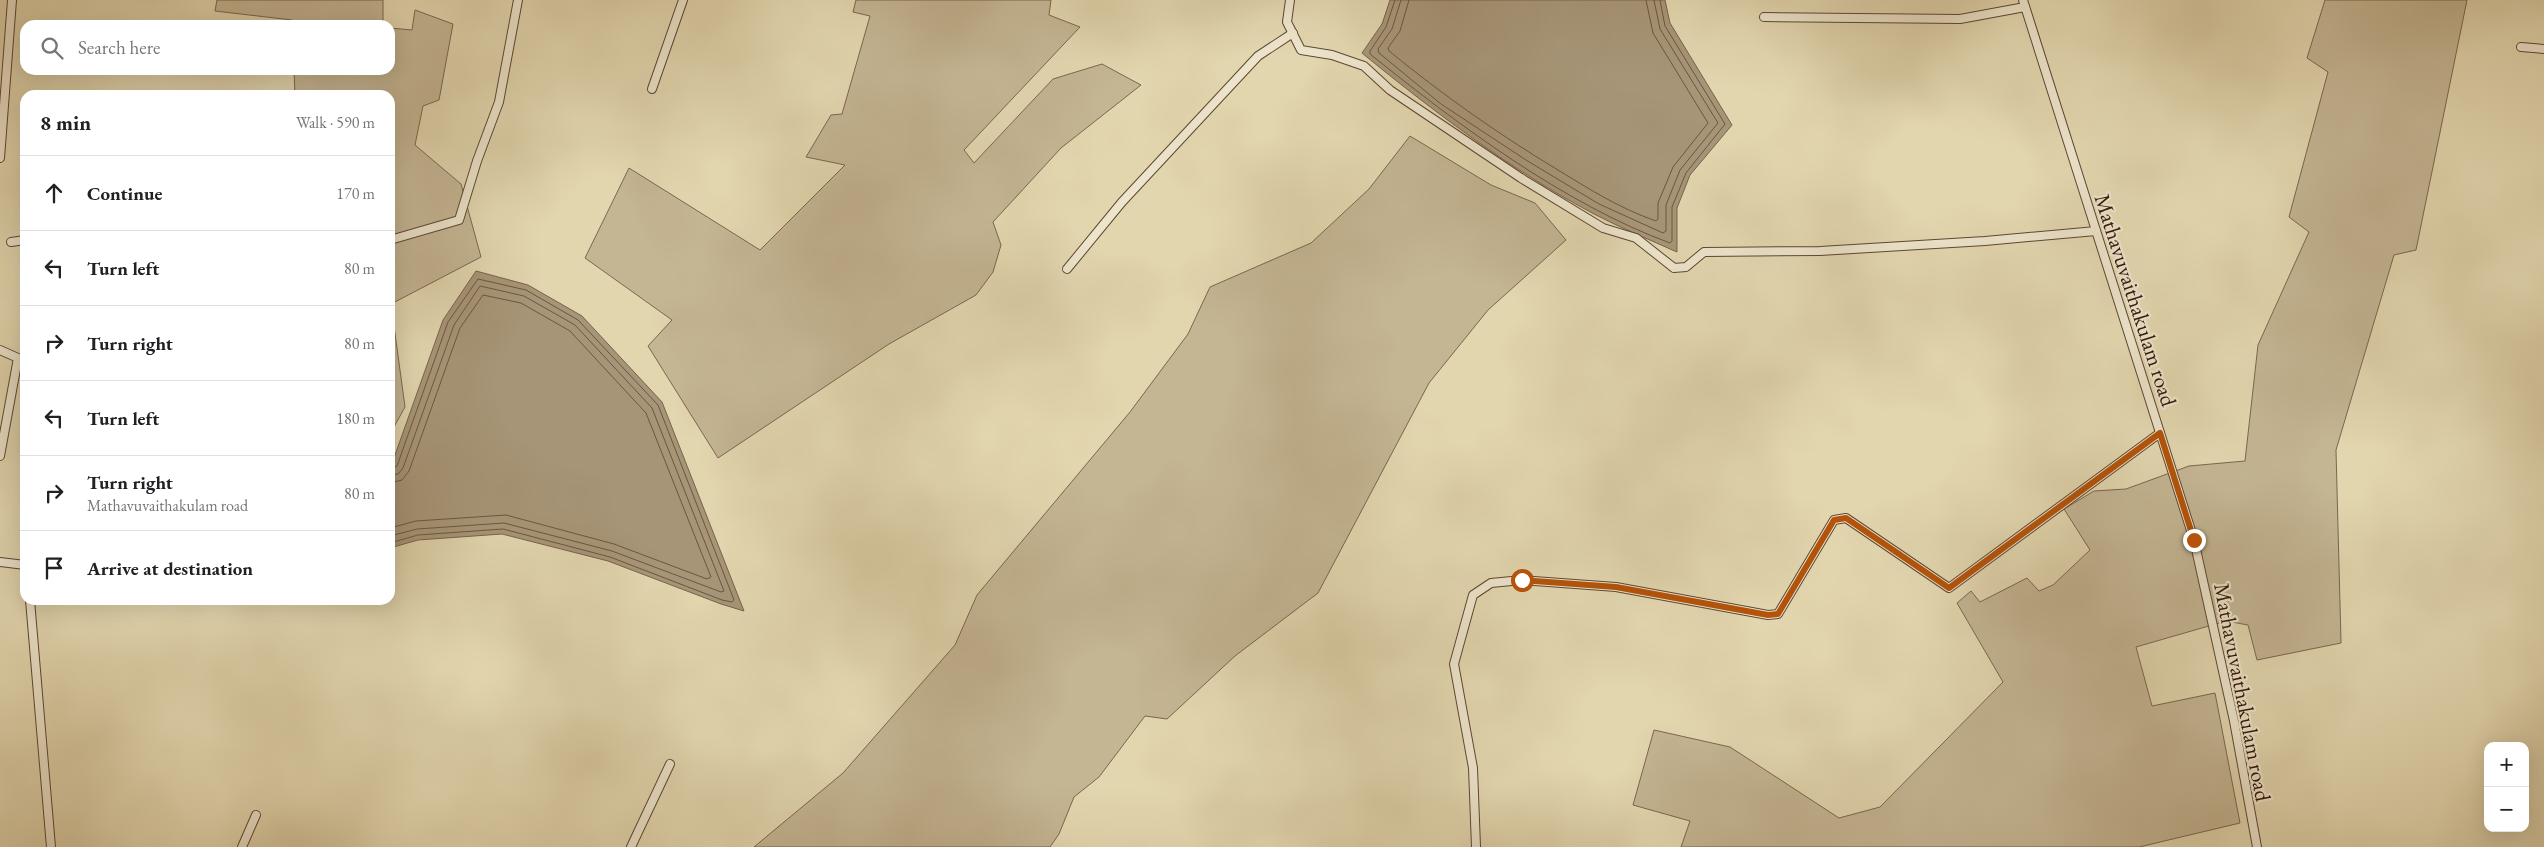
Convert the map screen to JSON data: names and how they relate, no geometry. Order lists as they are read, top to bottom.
{
  "streets": {
    "street": ["Mathavuvaithakulam road"]
  },
  "page": {
    "search": "Search here",
    "heading": ["8 min", "Walk · 590 m"],
    "list": [
      ["Continue", "170 m"],
      ["Turn left", "80 m"],
      ["Turn right", "80 m"],
      ["Turn left", "180 m"],
      ["Turn right", "Mathavuvaithakulam road", "80 m"],
      "Arrive at destination"
    ],
    "map_buttons": ["+", "−"]
  }
}
